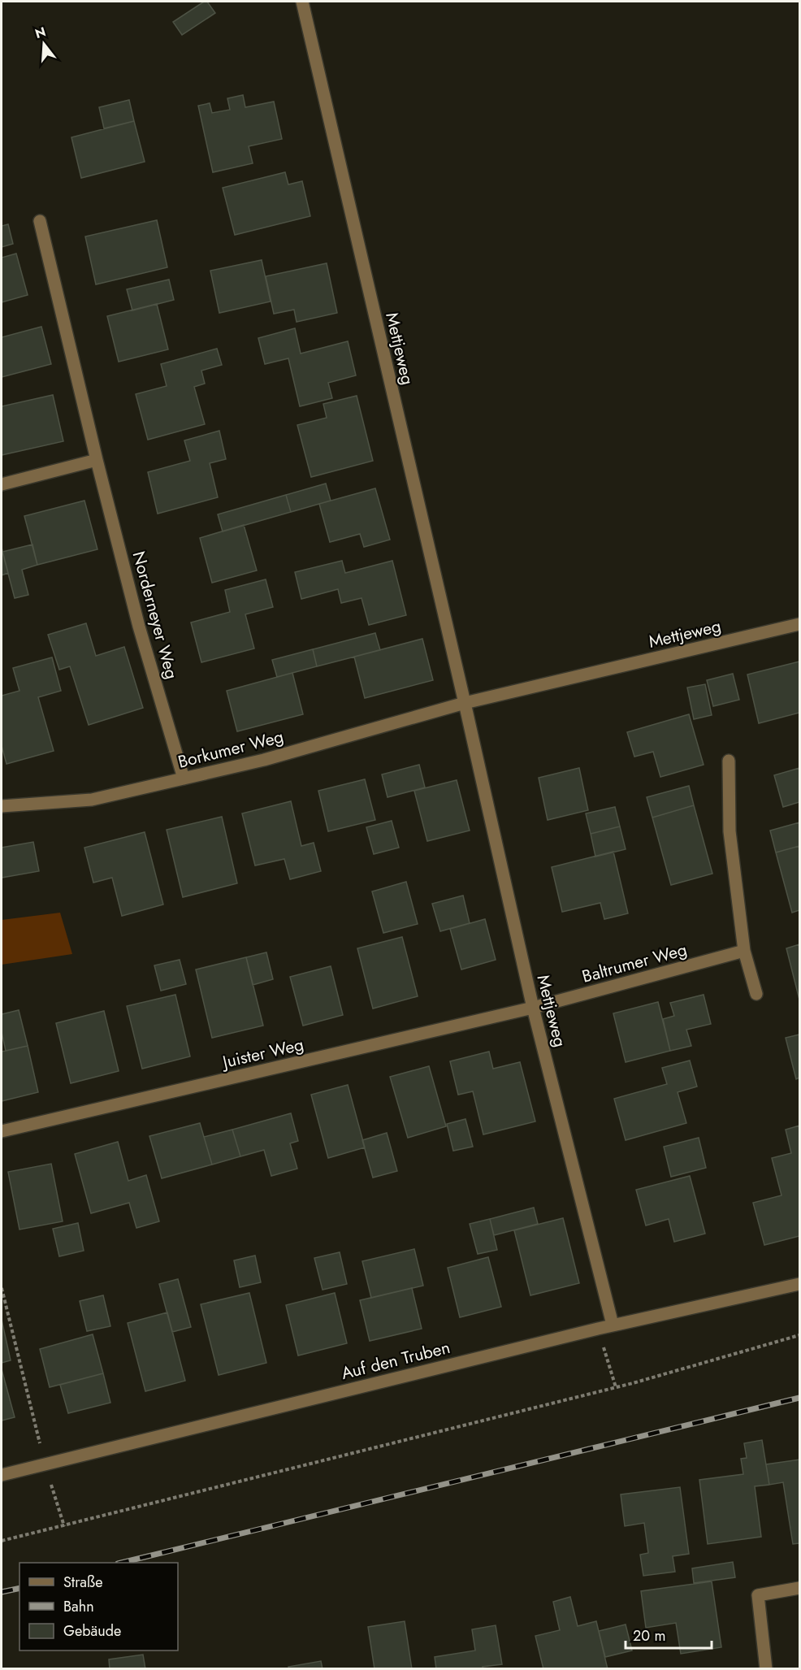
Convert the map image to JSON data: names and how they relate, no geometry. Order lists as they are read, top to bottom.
{
  "streets": {
    "street": [
      "Mettjeweg",
      "Norderneyer Weg",
      "Borkumer Weg",
      "Baltrumer Weg",
      "Juister Weg",
      "Auf den Truben"
    ]
  },
  "crossings": [
    ["Mettjeweg", "Borkumer Weg"],
    ["Mettjeweg", "Baltrumer Weg"],
    ["Mettjeweg", "Juister Weg"],
    ["Mettjeweg", "Auf den Truben"],
    ["Norderneyer Weg", "Borkumer Weg"],
    ["Baltrumer Weg", "Juister Weg"]
  ],
  "legend": ["Straße", "Bahn", "Gebäude"],
  "scale_bar": "20 m",
  "north": "top"
}
